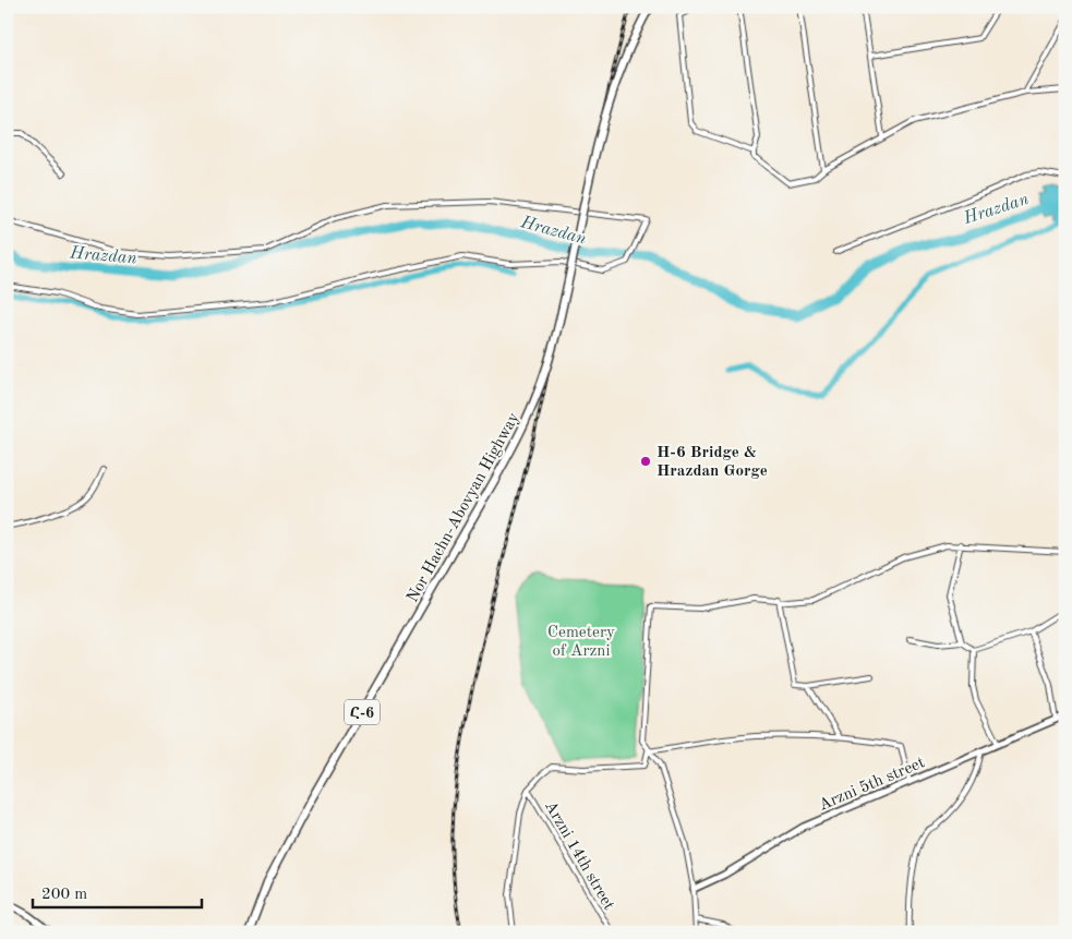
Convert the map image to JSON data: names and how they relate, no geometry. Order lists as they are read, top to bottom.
{
  "streets": {
    "main road": ["Nor Hachn-Abovyan Highway", "Հ-6"],
    "street": ["Arzni 5th street", "Arzni 14th street"]
  },
  "water": ["Hrazdan"],
  "parks": ["Cemetery of Arzni"],
  "places": ["H-6 Bridge & Hrazdan Gorge"],
  "scale_bar": "200 m"
}
